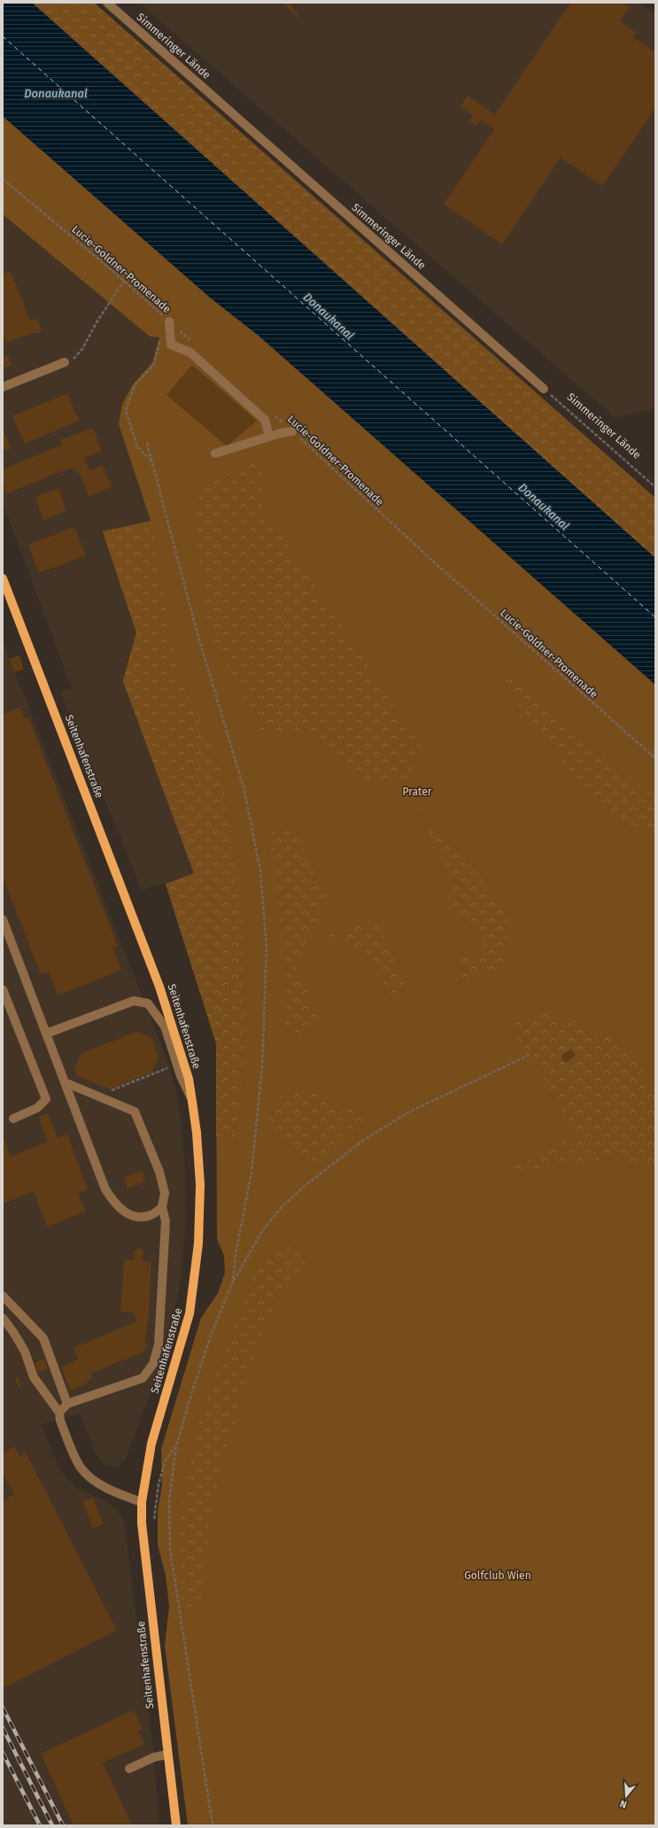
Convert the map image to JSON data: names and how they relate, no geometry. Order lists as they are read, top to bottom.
{
  "streets": {
    "main road": ["Seitenhafenstraße"],
    "street": ["Simmeringer Lände"],
    "path": ["Lucie-Goldner-Promenade"]
  },
  "water": ["Donaukanal"],
  "parks": ["Prater", "Golfclub Wien"],
  "north": "bottom"
}
